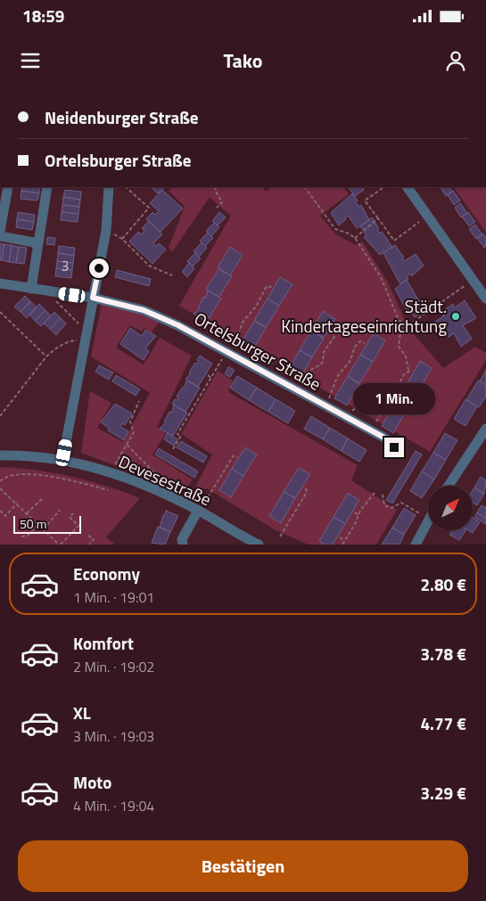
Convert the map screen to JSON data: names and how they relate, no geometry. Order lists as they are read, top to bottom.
{
  "streets": {
    "street": ["Ortelsburger Straße", "Devesestraße"]
  },
  "places": ["Städt. Kindertageseinrichtung"],
  "house_numbers": ["3"],
  "scale_bar": "50 m",
  "north": "top right",
  "page": {
    "status": "18:59",
    "header": "Tako",
    "banner": ["Neidenburger Straße", "Ortelsburger Straße"],
    "bubble": "1 Min.",
    "scale": "50 m",
    "list": [
      {
        "name": "Economy",
        "note": "1 Min. · 19:01",
        "value": "2.80 €"
      },
      {
        "name": "Komfort",
        "note": "2 Min. · 19:02",
        "value": "3.78 €"
      },
      {
        "name": "XL",
        "note": "3 Min. · 19:03",
        "value": "4.77 €"
      },
      {
        "name": "Moto",
        "note": "4 Min. · 19:04",
        "value": "3.29 €"
      }
    ],
    "buttons": "Bestätigen"
  }
}
